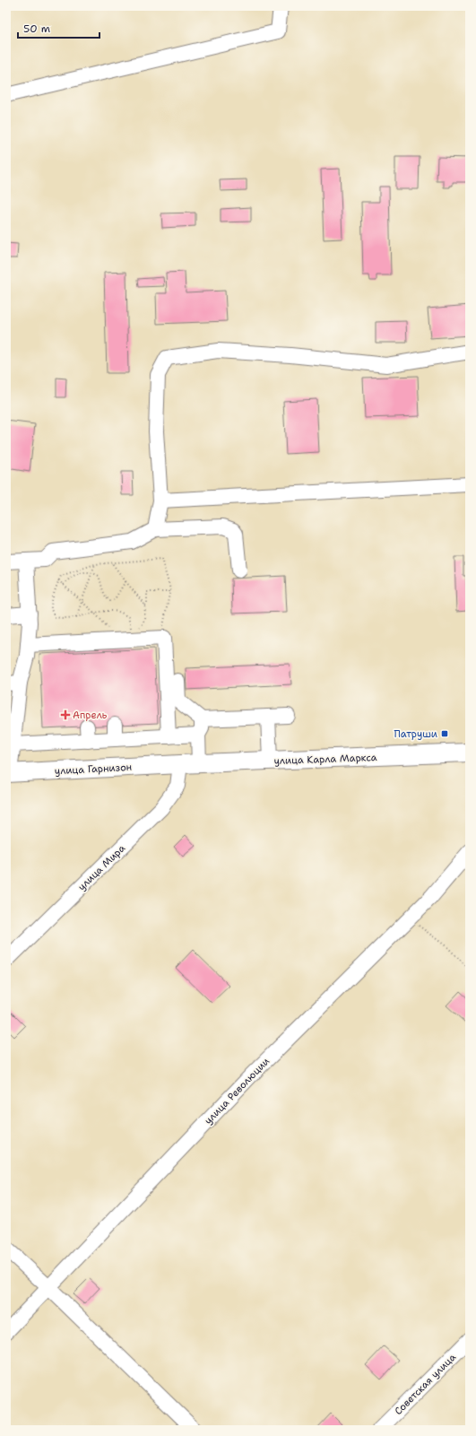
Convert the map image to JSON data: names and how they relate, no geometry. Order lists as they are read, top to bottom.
{
  "streets": {
    "main road": ["улица Карла Маркса", "улица Гарнизон"],
    "street": ["улица Мира", "улица Революции", "Советская улица"]
  },
  "crossings": [
    ["улица Карла Маркса", "улица Гарнизон"],
    ["улица Карла Маркса", "улица Мира"],
    ["улица Гарнизон", "улица Мира"]
  ],
  "places": {
    "health": ["Апрель"],
    "transit": ["Патруши"]
  },
  "scale_bar": "50 m"
}
